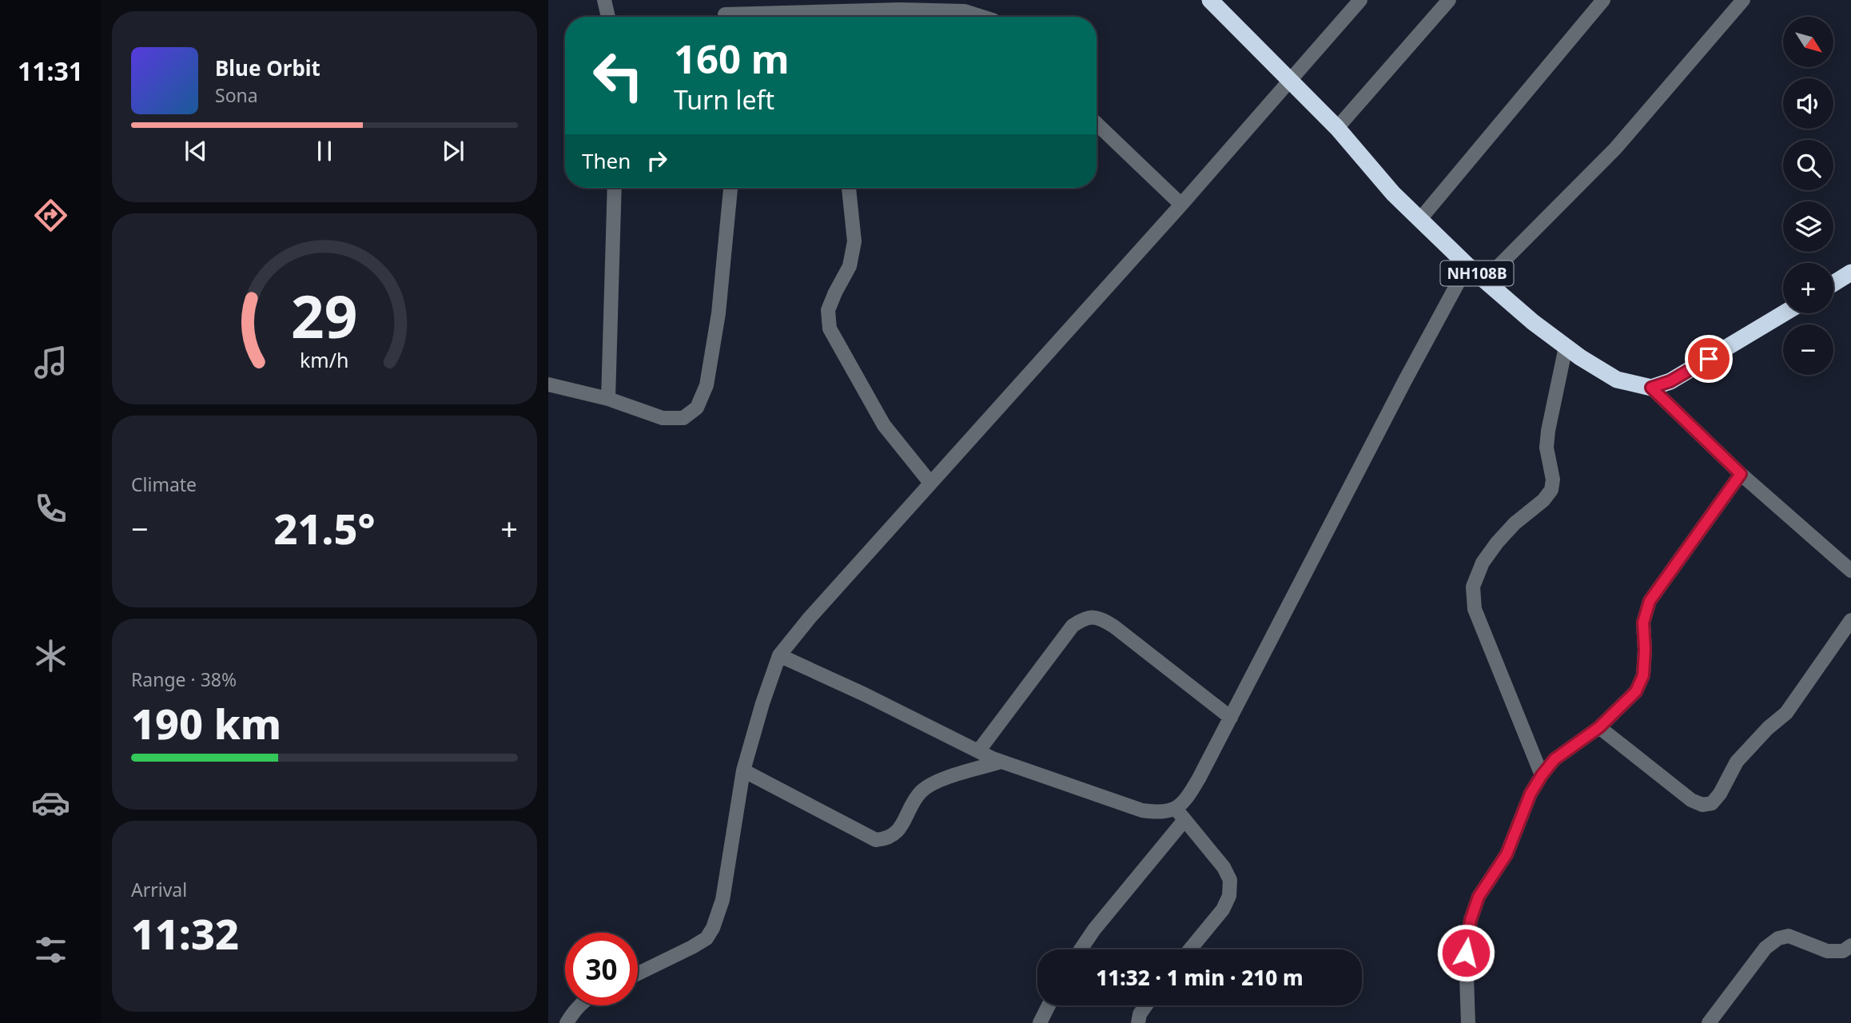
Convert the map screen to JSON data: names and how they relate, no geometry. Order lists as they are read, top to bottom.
{
  "streets": {
    "highway": ["NH108B"]
  },
  "north": "bottom right",
  "page": {
    "tabs": "11:31",
    "map_buttons": ["+", "−"],
    "turn": ["160 m", "Turn left"],
    "song": ["Blue Orbit", "Sona"],
    "then": "Then",
    "tile": [
      "Climate",
      ["Range · 38%", "190 km"],
      ["Arrival", "11:32"]
    ],
    "heat": ["−", "21.5°", "+"],
    "limit": "30",
    "trip": "11:32 · 1 min · 210 m",
    "gauge": ["29", "km/h"]
  }
}
